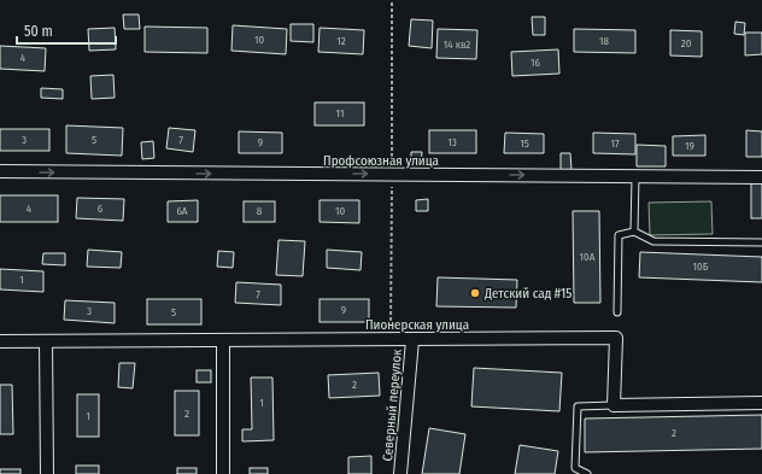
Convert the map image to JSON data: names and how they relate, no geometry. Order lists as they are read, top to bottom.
{
  "streets": {
    "street": ["Профсоюзная улица", "Пионерская улица", "Северный переулок"]
  },
  "crossings": [
    ["Пионерская улица", "Северный переулок"]
  ],
  "one_way": ["Профсоюзная улица"],
  "places": ["Детский сад #15"],
  "house_numbers": [
    "10",
    "12",
    "18",
    "20",
    "14 кв2",
    "4",
    "16",
    "11",
    "3",
    "5",
    "7",
    "9",
    "13",
    "15",
    "17",
    "19",
    "4",
    "6",
    "6А",
    "8",
    "10",
    "10А",
    "10Б",
    "1",
    "7",
    "9",
    "3",
    "5",
    "2",
    "1",
    "2",
    "1",
    "2"
  ],
  "scale_bar": "50 m"
}
